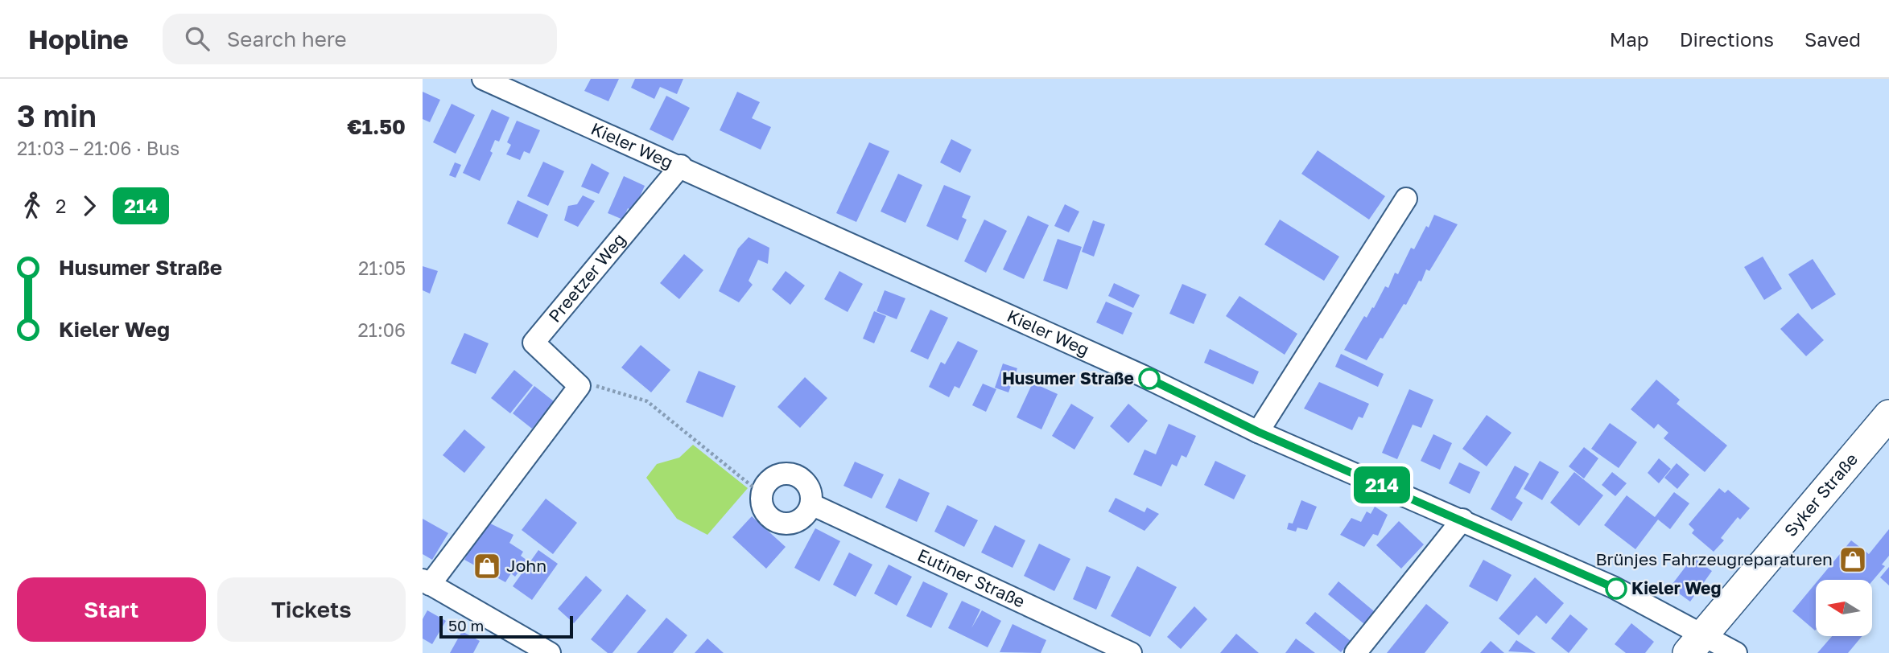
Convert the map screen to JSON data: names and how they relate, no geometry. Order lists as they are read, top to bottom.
{
  "streets": {
    "main road": ["Syker Straße"],
    "street": ["Kieler Weg", "Preetzer Weg", "Eutiner Straße"]
  },
  "crossings": [
    ["Kieler Weg", "Preetzer Weg"],
    ["Kieler Weg", "Syker Straße"]
  ],
  "places": {
    "other": ["Husumer Straße", "Kieler Weg"],
    "shop": ["Brünjes Fahrzeugreparaturen", "John"]
  },
  "lines": ["bus line 214"],
  "scale_bar": "50 m",
  "north": "left",
  "page": {
    "header": "Hopline",
    "search": "Search here",
    "nav": ["Map", "Directions", "Saved"],
    "heading": ["3 min", "21:03 – 21:06 · Bus", "€1.50"],
    "on_map": "214",
    "legs": ["2", "214"],
    "list": [
      {
        "name": "Husumer Straße",
        "value": "21:05"
      },
      {
        "name": "Kieler Weg",
        "value": "21:06"
      }
    ],
    "buttons": ["Start", "Tickets"],
    "scale": "50 m"
  }
}
